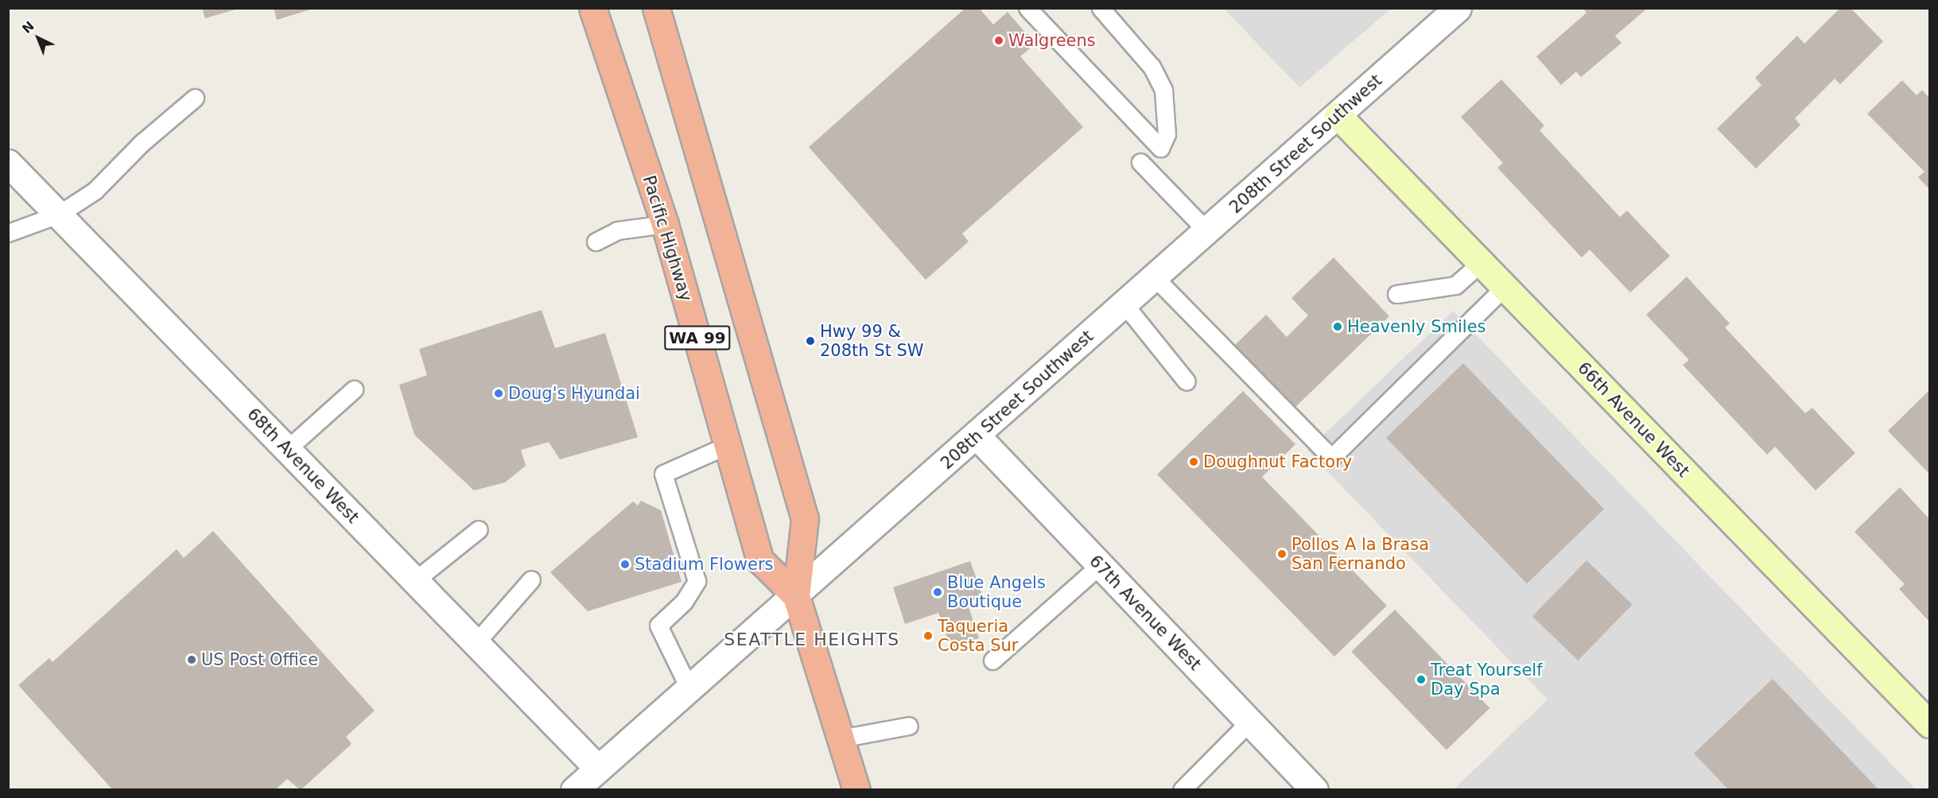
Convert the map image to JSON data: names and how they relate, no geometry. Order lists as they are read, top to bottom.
{
  "streets": {
    "highway": ["Pacific Highway", "WA 99"],
    "main road": ["66th Avenue West"],
    "street": ["208th Street Southwest", "68th Avenue West", "67th Avenue West"]
  },
  "crossings": [
    ["208th Street Southwest", "Pacific Highway"],
    ["208th Street Southwest", "66th Avenue West"],
    ["208th Street Southwest", "68th Avenue West"],
    ["208th Street Southwest", "67th Avenue West"]
  ],
  "districts": ["SEATTLE HEIGHTS"],
  "places": [
    "Walgreens",
    "Heavenly Smiles",
    "Hwy 99 & 208th St SW",
    "Doug's Hyundai",
    "Doughnut Factory",
    "Pollos A la Brasa San Fernando",
    "Stadium Flowers",
    "Blue Angels Boutique",
    "Taqueria Costa Sur",
    "US Post Office",
    "Treat Yourself Day Spa"
  ],
  "north": "top left"
}
